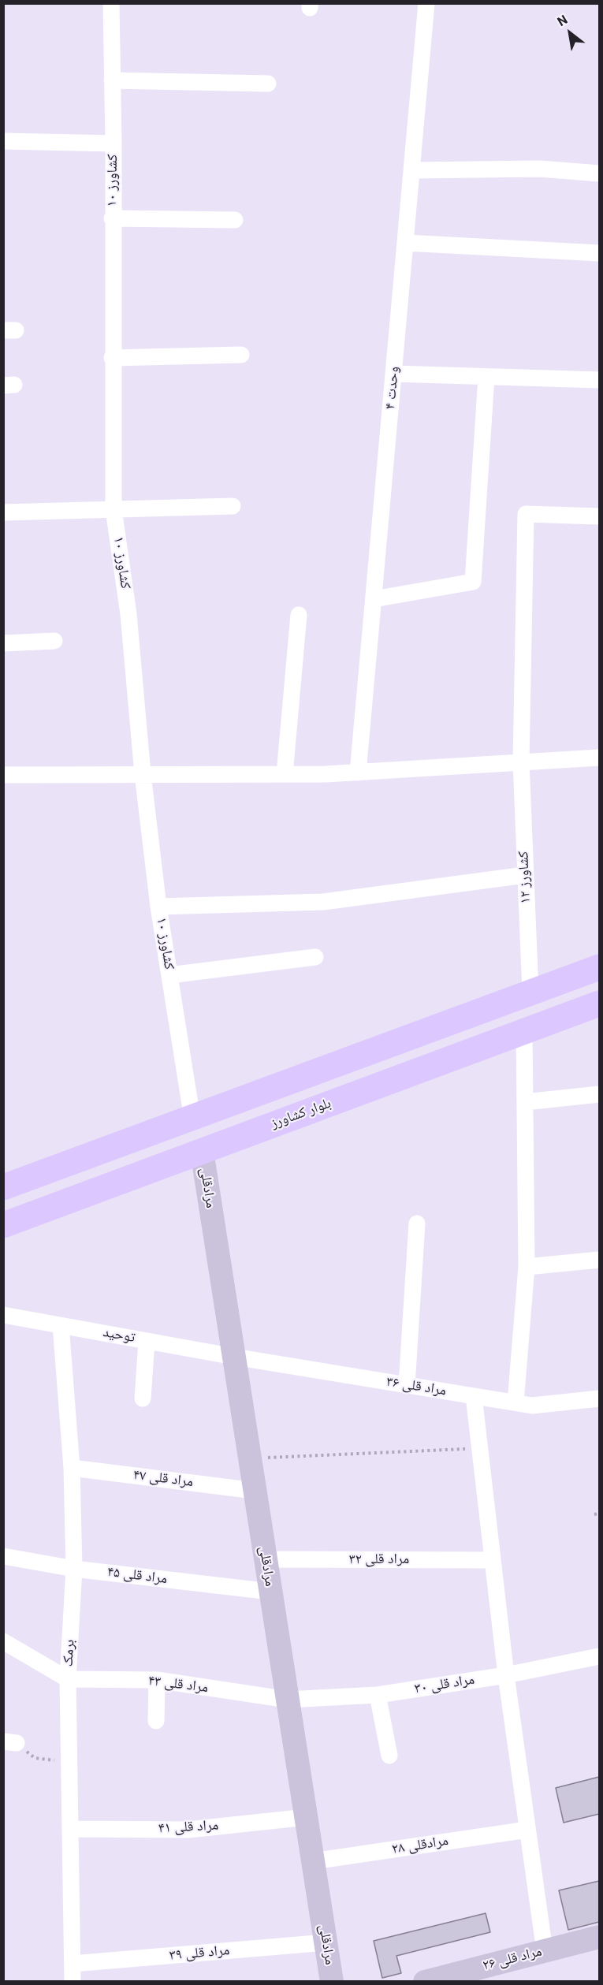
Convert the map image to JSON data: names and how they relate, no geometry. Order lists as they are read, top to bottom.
{
  "streets": {
    "main road": ["بلوار کشاورز"],
    "street": [
      "کشاورز ۱۰",
      "وحدت ۴",
      "کشاورز ۱۲",
      "مرادقلی",
      "توحید",
      "مراد قلی ۳۶",
      "مراد قلی ۴۷",
      "مراد قلی ۳۲",
      "مراد قلی ۴۵",
      "برمک",
      "مراد قلی ۴۳",
      "مراد قلی ۳۰",
      "مراد قلی ۴۱",
      "مرادقلی ۲۸",
      "مراد قلی ۳۹",
      "مراد قلی ۲۶"
    ]
  },
  "crossings": [
    ["بلوار کشاورز", "مرادقلی"],
    ["مرادقلی", "توحید"],
    ["مرادقلی", "مراد قلی ۳۶"],
    ["مرادقلی", "مراد قلی ۴۷"],
    ["مرادقلی", "مراد قلی ۳۲"],
    ["مرادقلی", "مراد قلی ۴۵"],
    ["مرادقلی", "مراد قلی ۴۳"],
    ["مرادقلی", "مراد قلی ۳۰"],
    ["مرادقلی", "مراد قلی ۴۱"],
    ["مرادقلی", "مرادقلی ۲۸"],
    ["مرادقلی", "مراد قلی ۳۹"],
    ["توحید", "مراد قلی ۳۶"],
    ["توحید", "برمک"],
    ["مراد قلی ۴۷", "برمک"],
    ["مراد قلی ۴۵", "برمک"],
    ["برمک", "مراد قلی ۴۳"],
    ["برمک", "مراد قلی ۴۱"],
    ["برمک", "مراد قلی ۳۹"],
    ["مراد قلی ۴۳", "مراد قلی ۳۰"]
  ],
  "north": "top left"
}
